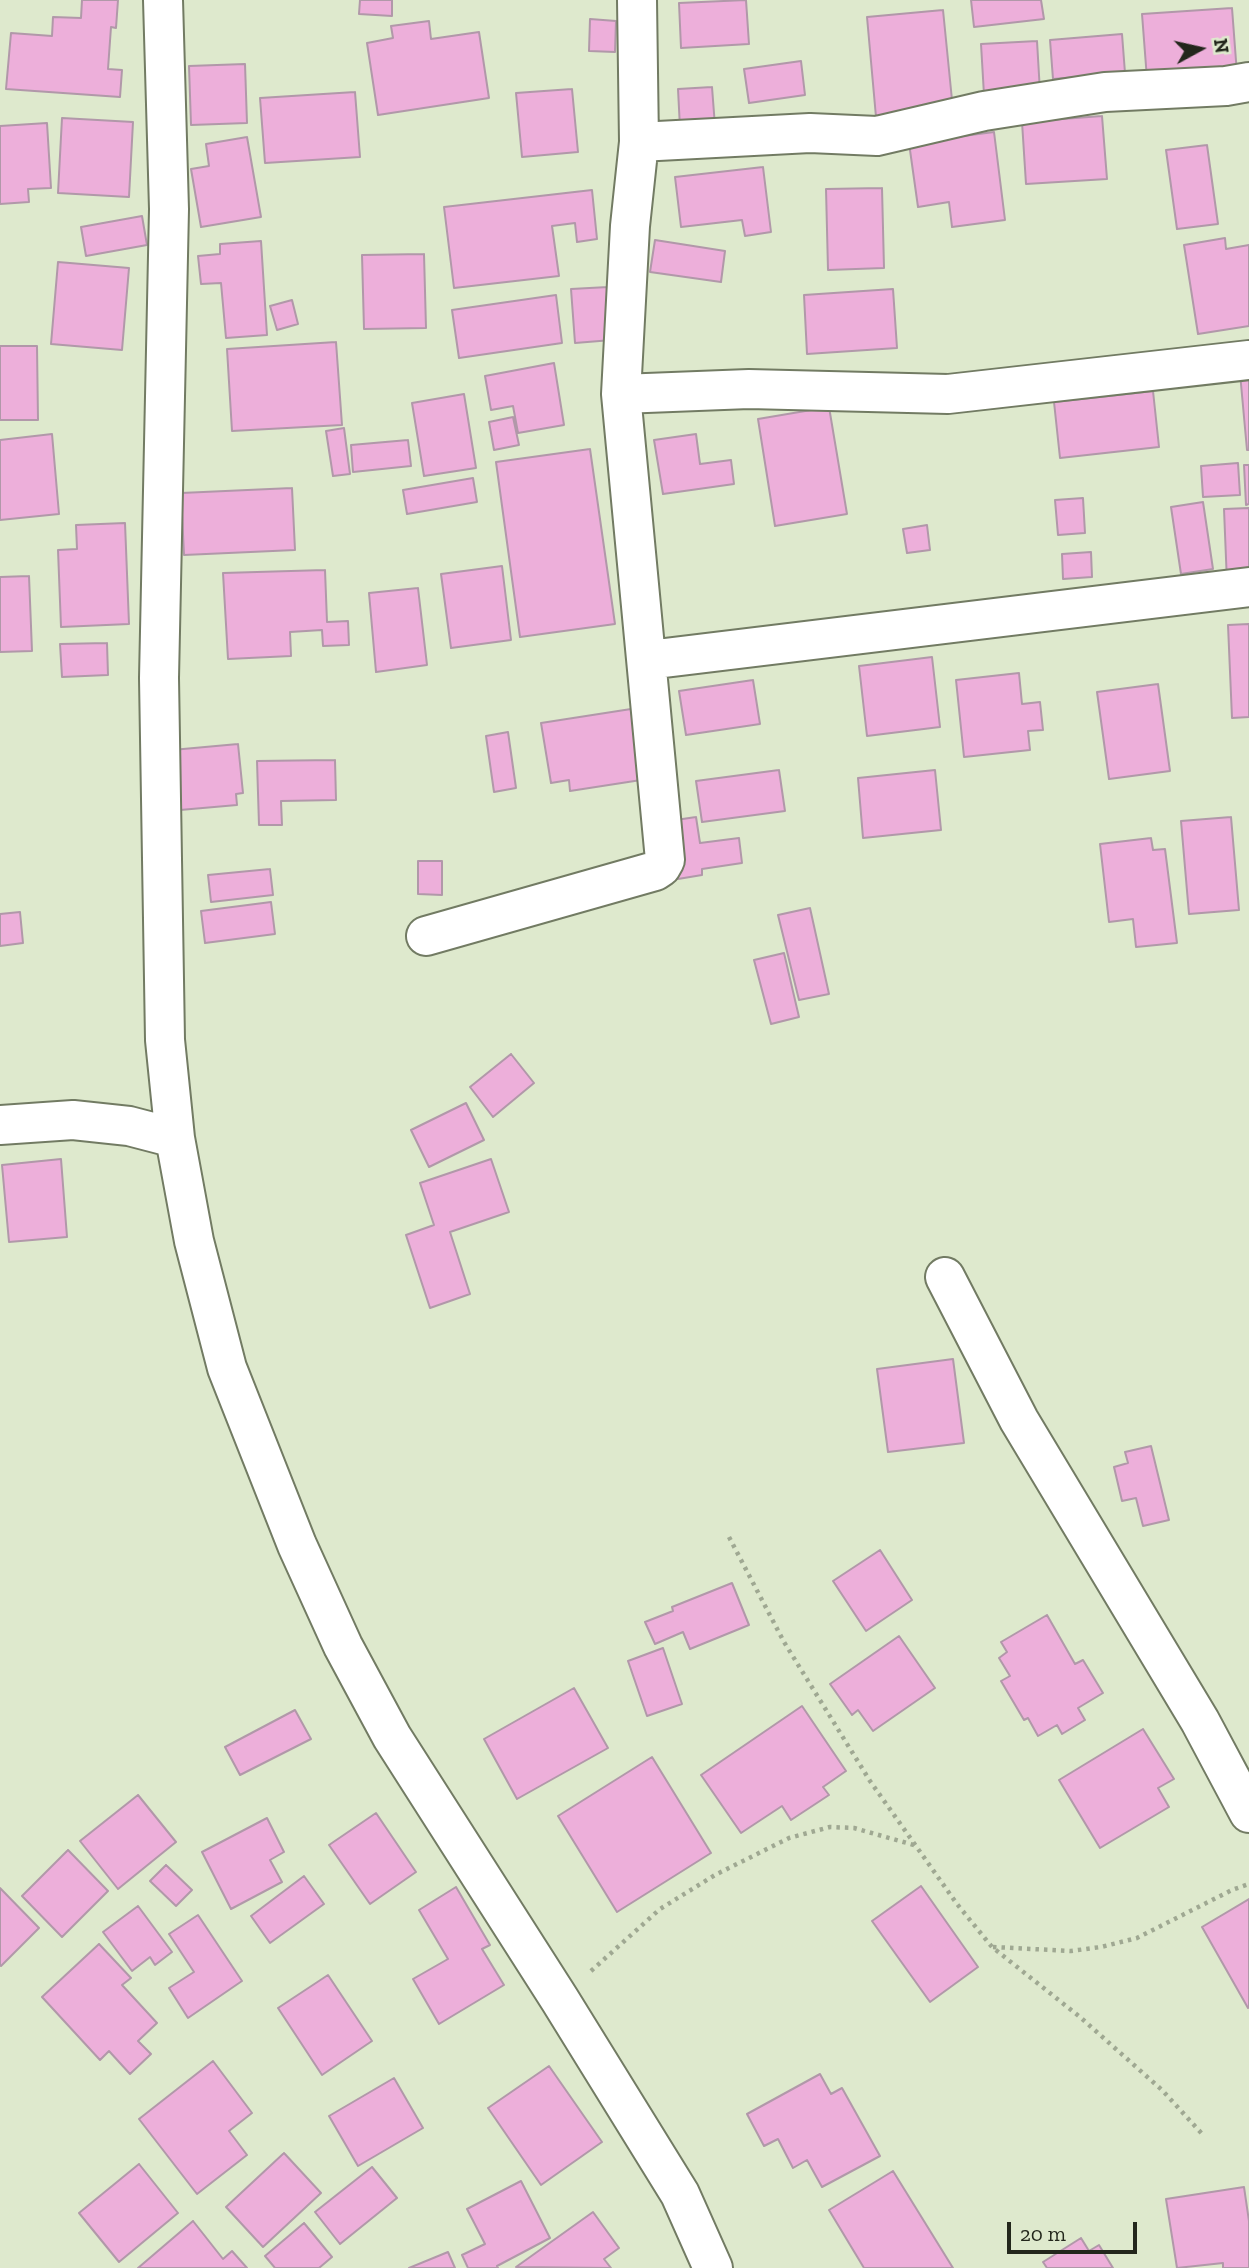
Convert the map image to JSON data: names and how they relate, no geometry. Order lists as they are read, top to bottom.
{
  "scale_bar": "20 m",
  "north": "right"
}
